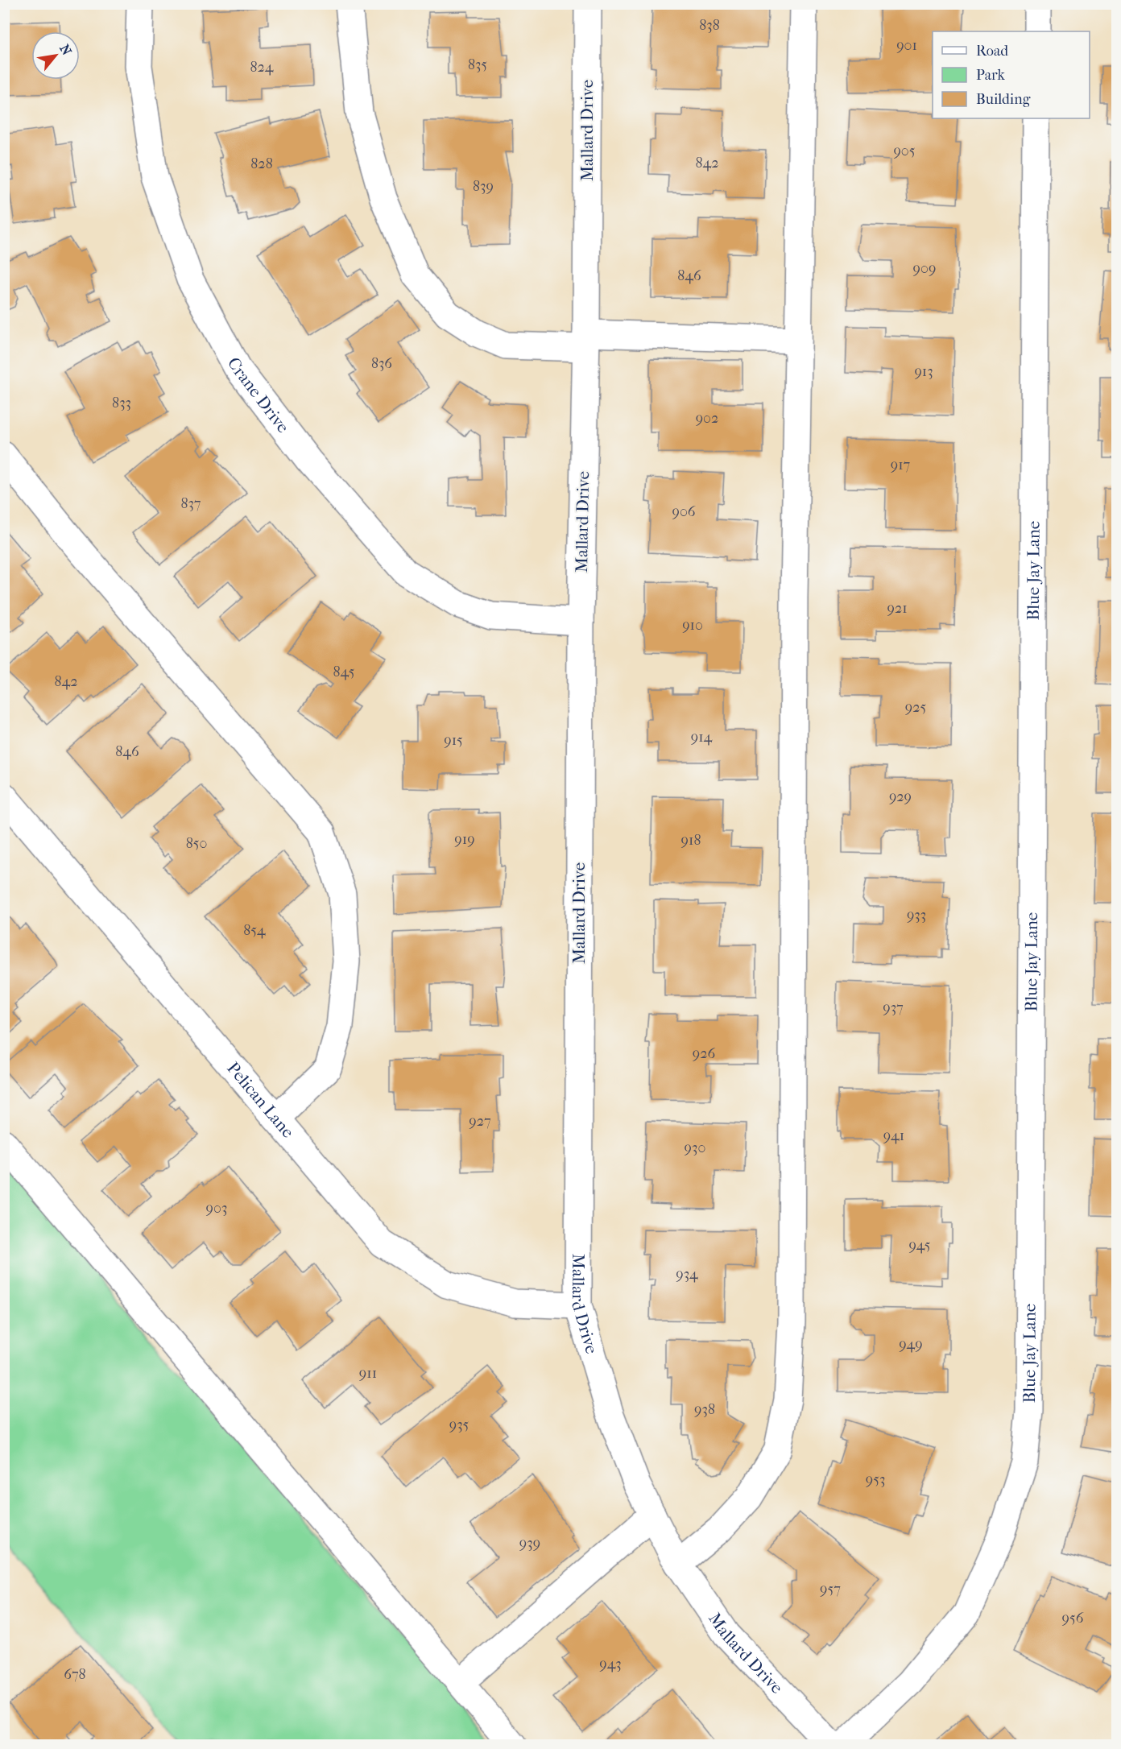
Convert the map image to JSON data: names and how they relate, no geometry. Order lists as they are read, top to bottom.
{
  "streets": {
    "street": [
      "Mallard Drive",
      "Crane Drive",
      "Blue Jay Lane",
      "Pelican Lane"
    ]
  },
  "crossings": [
    ["Mallard Drive", "Crane Drive"],
    ["Mallard Drive", "Pelican Lane"]
  ],
  "house_numbers": [
    "838",
    "901",
    "835",
    "824",
    "905",
    "842",
    "828",
    "839",
    "909",
    "846",
    "836",
    "913",
    "833",
    "902",
    "917",
    "837",
    "906",
    "921",
    "910",
    "845",
    "842",
    "925",
    "914",
    "915",
    "846",
    "929",
    "919",
    "918",
    "850",
    "933",
    "854",
    "937",
    "926",
    "927",
    "941",
    "930",
    "903",
    "945",
    "934",
    "949",
    "911",
    "938",
    "935",
    "953",
    "939",
    "957",
    "956",
    "943",
    "678"
  ],
  "legend": ["Road", "Park", "Building"],
  "north": "top right"
}
